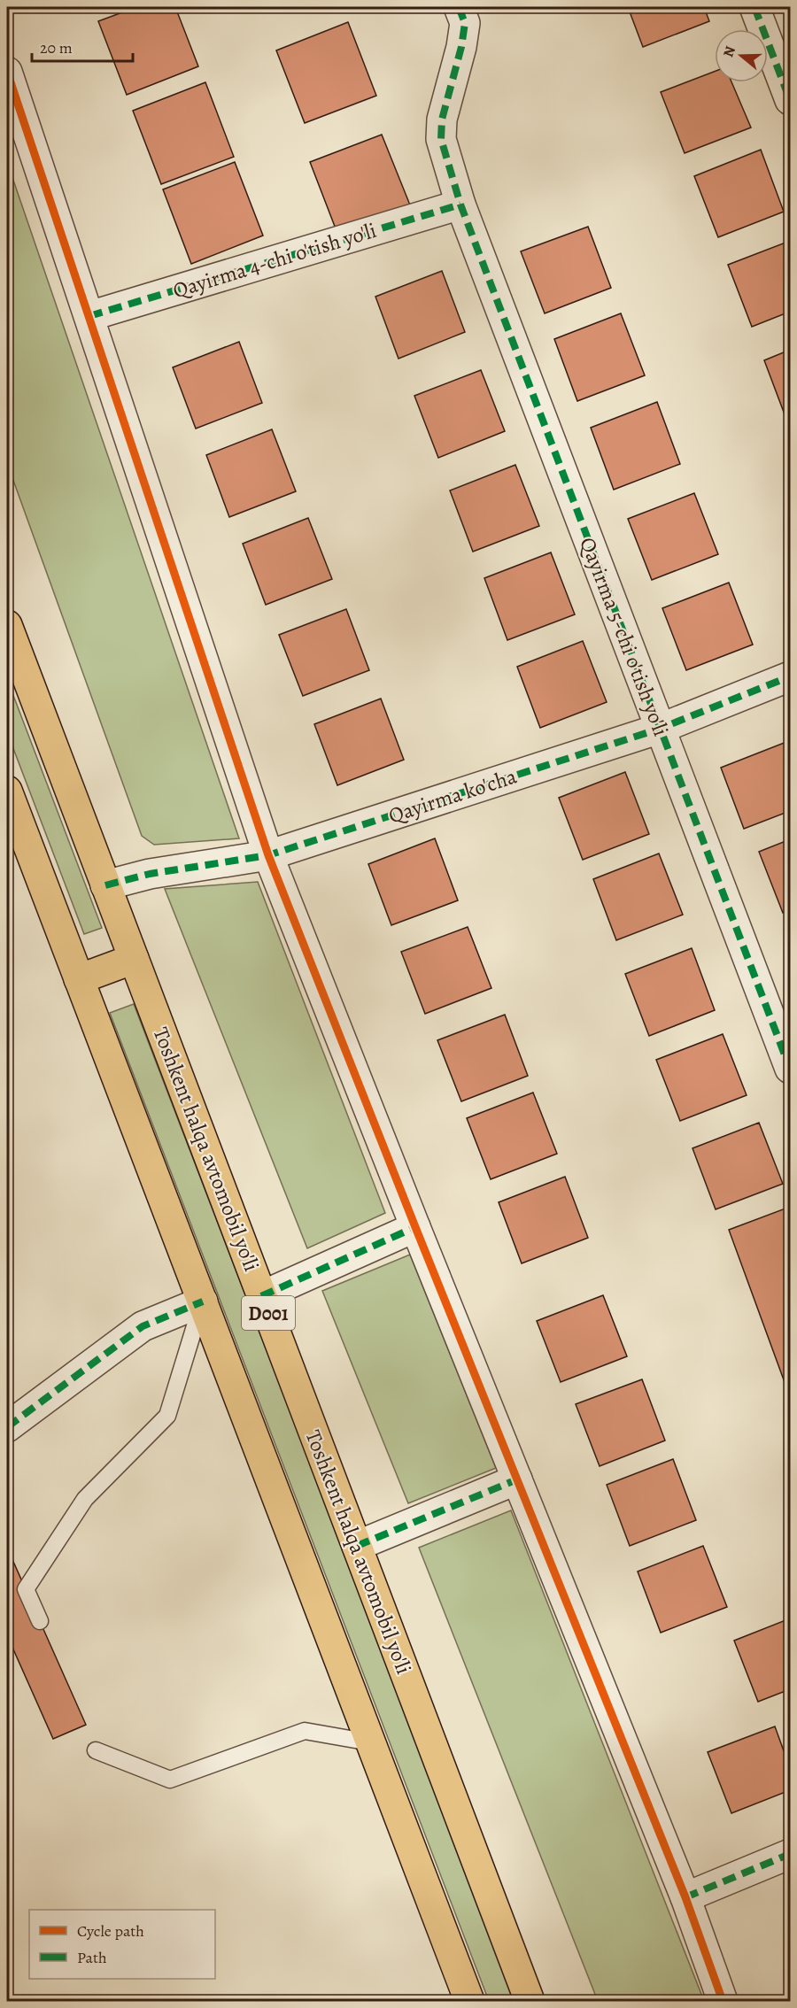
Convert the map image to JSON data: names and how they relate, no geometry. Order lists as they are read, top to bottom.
{
  "streets": {
    "highway": ["Toshkent halqa avtomobil yo'li", "D001"],
    "street": ["Qayirma 4-chi o'tish yo'li", "Qayirma 5-chi o'tish yo'li", "Qayirma ko'cha"]
  },
  "crossings": [
    ["Qayirma 4-chi o'tish yo'li", "Qayirma 5-chi o'tish yo'li"],
    ["Qayirma 5-chi o'tish yo'li", "Qayirma ko'cha"],
    ["Qayirma ko'cha", "Toshkent halqa avtomobil yo'li"]
  ],
  "legend": ["Cycle path", "Path"],
  "scale_bar": "20 m",
  "north": "left"
}
